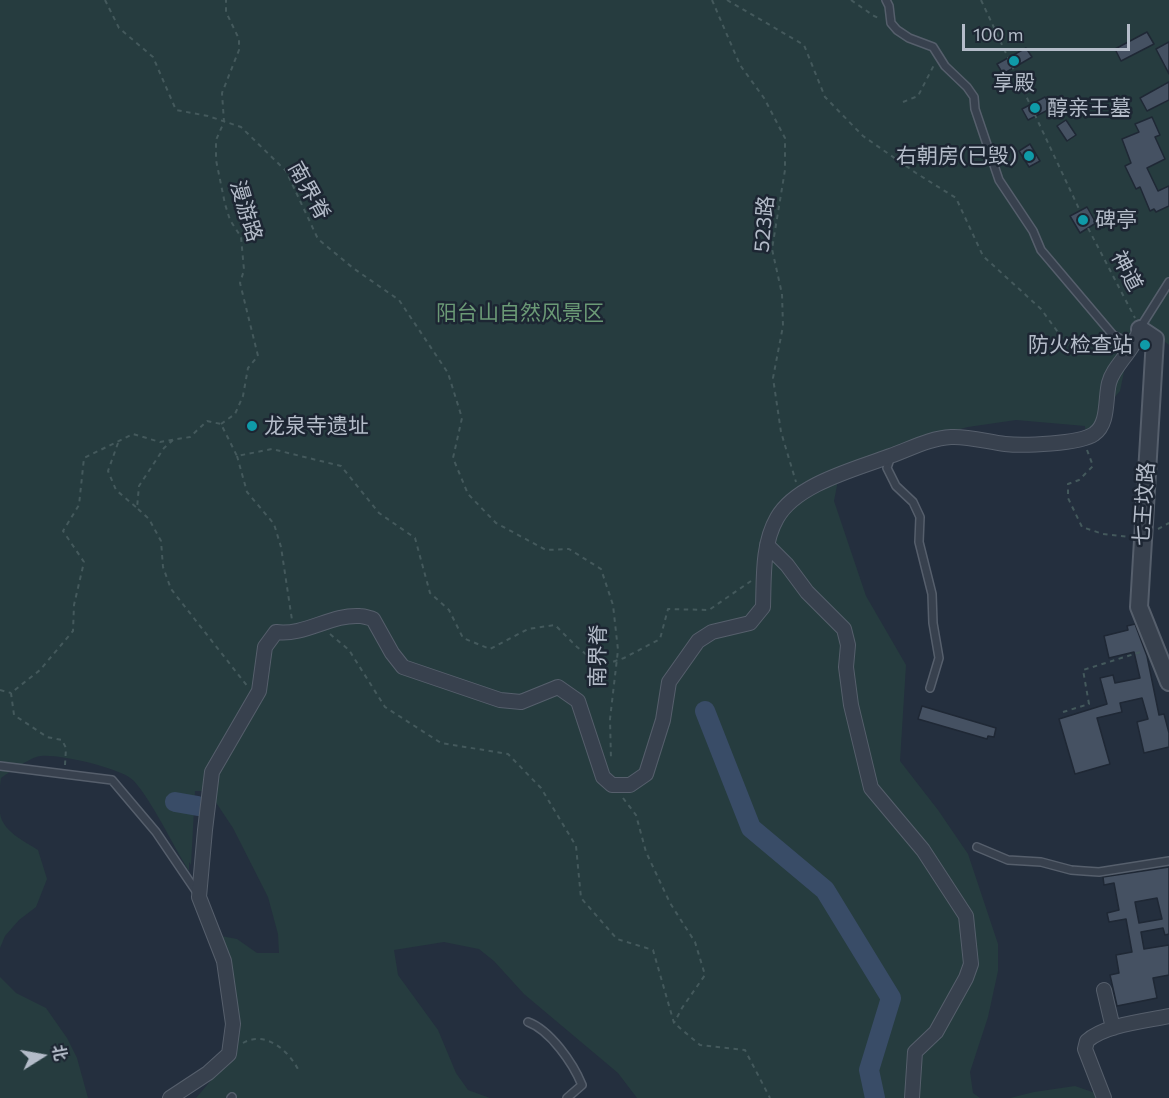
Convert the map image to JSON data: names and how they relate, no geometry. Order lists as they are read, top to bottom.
{
  "streets": {
    "street": ["七王坟路"],
    "path": [
      "南界脊",
      "漫游路",
      "523路",
      "神道"
    ]
  },
  "crossings": [
    ["南界脊", "漫游路"],
    ["神道", "七王坟路"]
  ],
  "parks": ["阳台山自然风景区"],
  "places": [
    "享殿",
    "醇亲王墓",
    "右朝房(已毁)",
    "碑亭",
    "防火检查站",
    "龙泉寺遗址"
  ],
  "scale_bar": "100 m",
  "north": "right"
}
